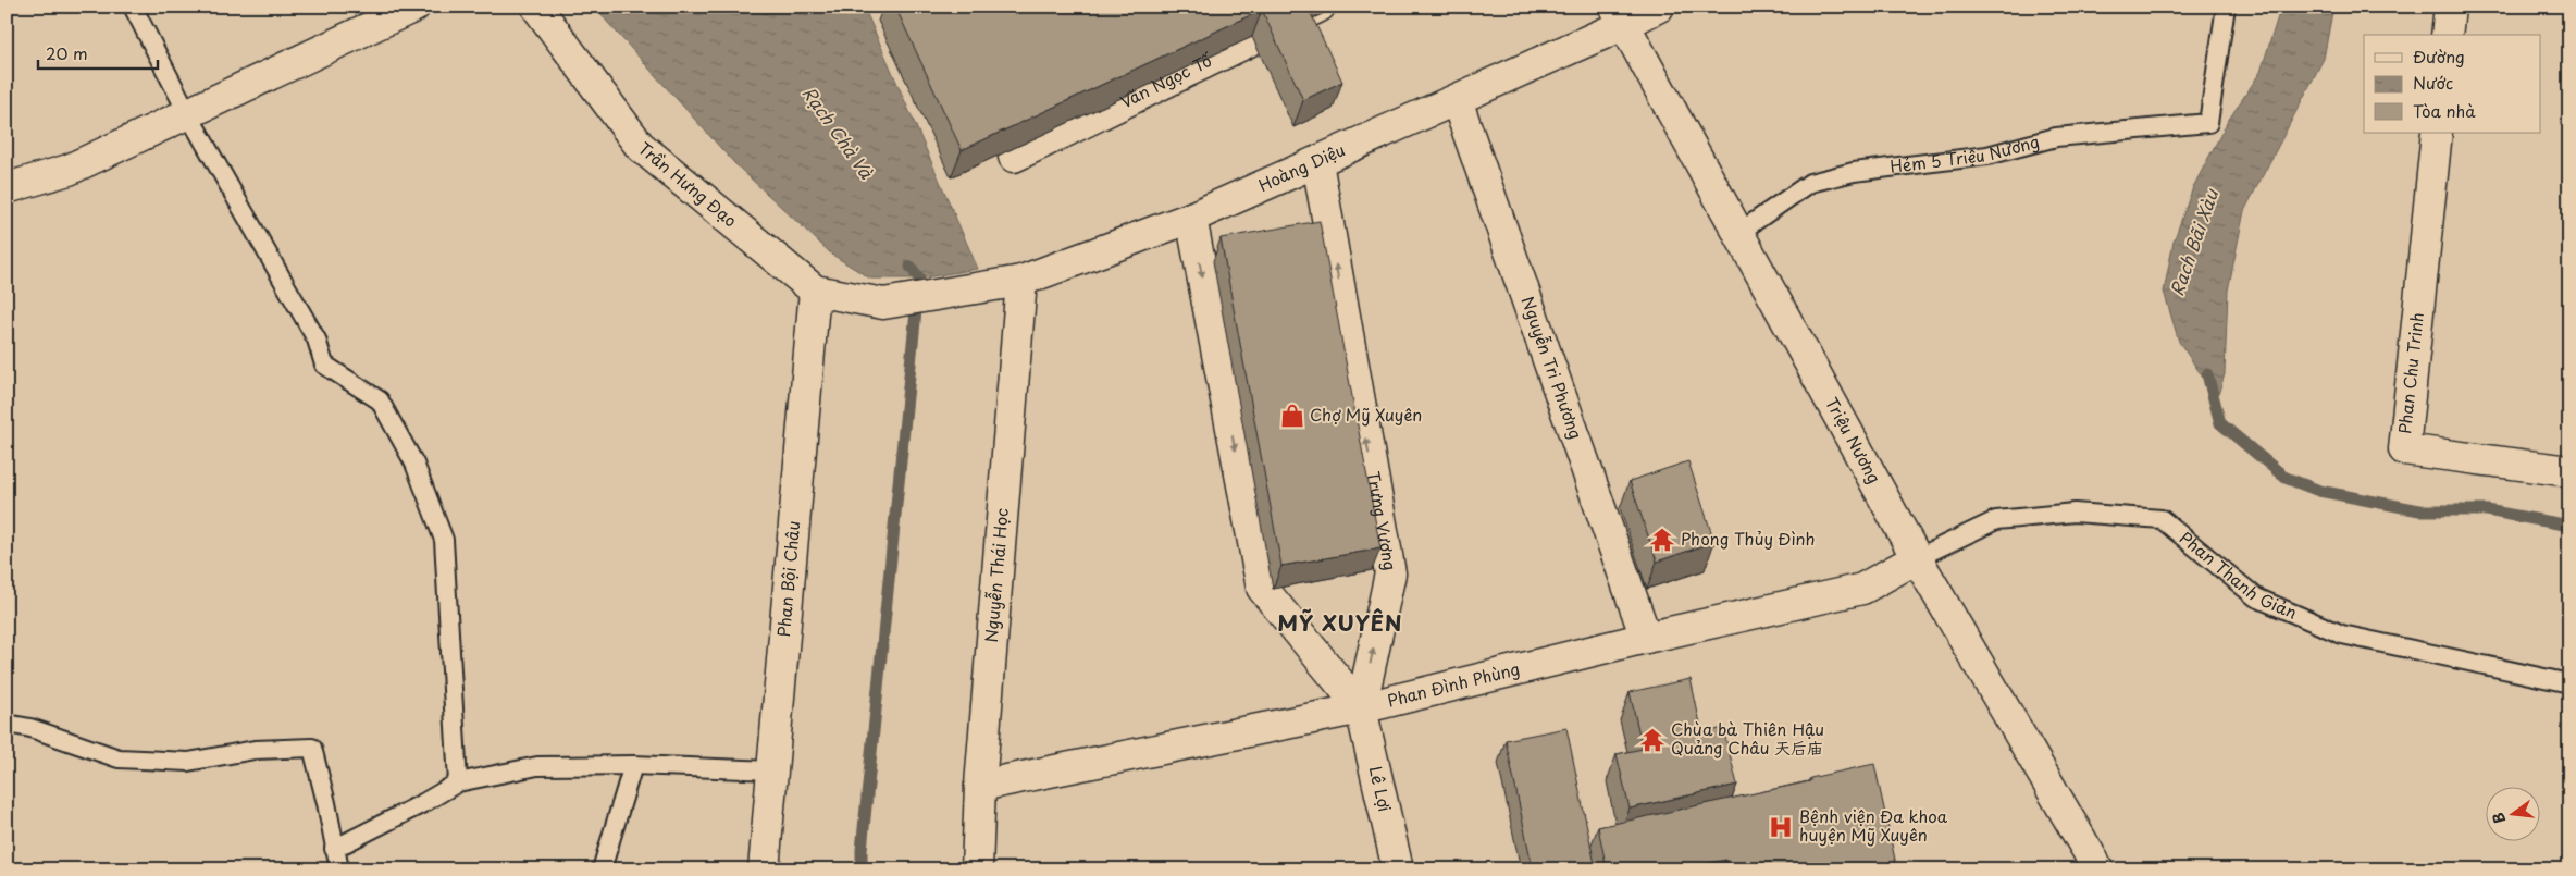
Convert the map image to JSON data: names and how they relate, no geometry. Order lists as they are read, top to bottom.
{
  "streets": {
    "street": [
      "Văn Ngọc Tố",
      "Hoàng Diệu",
      "Trần Hưng Đạo",
      "Nguyễn Tri Phương",
      "Phan Chu Trinh",
      "Triệu Nương",
      "Trưng Vương",
      "Nguyễn Thái Học",
      "Phan Bội Châu",
      "Phan Đình Phùng",
      "Lê Lợi"
    ],
    "lane": ["Hẻm 5 Triệu Nương", "Phan Thanh Giản"]
  },
  "crossings": [
    ["Hẻm 5 Triệu Nương", "Triệu Nương"],
    ["Hoàng Diệu", "Trần Hưng Đạo"],
    ["Hoàng Diệu", "Nguyễn Tri Phương"],
    ["Hoàng Diệu", "Triệu Nương"],
    ["Hoàng Diệu", "Trưng Vương"],
    ["Hoàng Diệu", "Nguyễn Thái Học"],
    ["Trần Hưng Đạo", "Phan Bội Châu"],
    ["Nguyễn Tri Phương", "Phan Đình Phùng"],
    ["Triệu Nương", "Phan Thanh Giản"],
    ["Triệu Nương", "Phan Đình Phùng"],
    ["Trưng Vương", "Phan Đình Phùng"],
    ["Trưng Vương", "Lê Lợi"],
    ["Nguyễn Thái Học", "Phan Đình Phùng"],
    ["Phan Thanh Giản", "Phan Đình Phùng"],
    ["Phan Đình Phùng", "Lê Lợi"]
  ],
  "districts": ["MỸ XUYÊN"],
  "water": ["Rạch Chà Và", "Rach Bãi Xàu"],
  "places": {
    "shop": ["Chợ Mỹ Xuyên"],
    "temple": ["Phong Thủy Đình", "Chùa bà Thiên Hậu Quảng Châu 天后庙"],
    "hospital": ["Bệnh viện Đa khoa huyện Mỹ Xuyên"]
  },
  "legend": ["Đường", "Nước", "Tòa nhà"],
  "scale_bar": "20 m",
  "north": "left"
}
